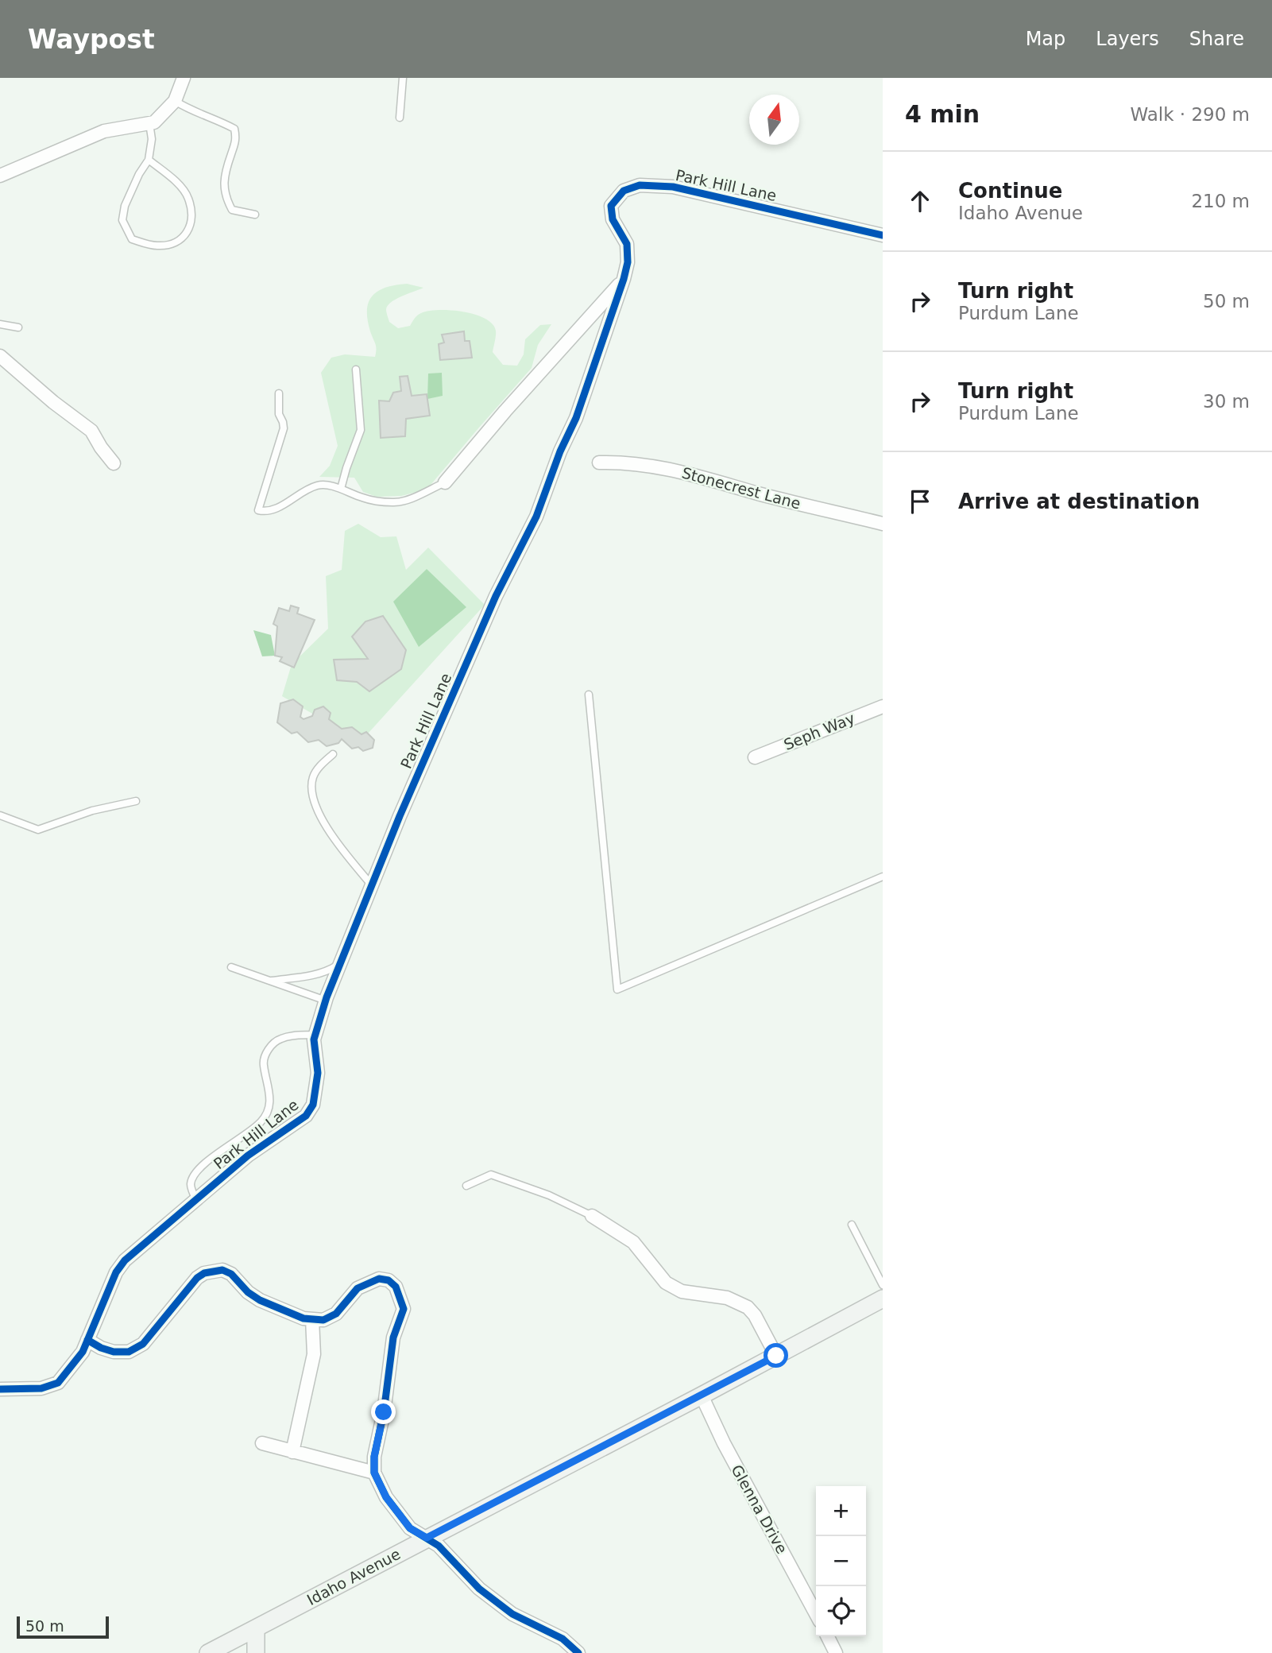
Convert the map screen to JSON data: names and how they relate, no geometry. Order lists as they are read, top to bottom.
{
  "streets": {
    "street": [
      "Park Hill Lane",
      "Stonecrest Lane",
      "Seph Way",
      "Glenna Drive",
      "Idaho Avenue"
    ]
  },
  "crossings": [
    ["Glenna Drive", "Idaho Avenue"]
  ],
  "scale_bar": "50 m",
  "north": "top",
  "page": {
    "header": "Waypost",
    "nav": ["Map", "Layers", "Share"],
    "heading": ["4 min", "Walk · 290 m"],
    "list": [
      ["Continue", "Idaho Avenue", "210 m"],
      ["Turn right", "Purdum Lane", "50 m"],
      ["Turn right", "Purdum Lane", "30 m"],
      "Arrive at destination"
    ],
    "map_buttons": ["+", "−"],
    "scale": "50 m"
  }
}
